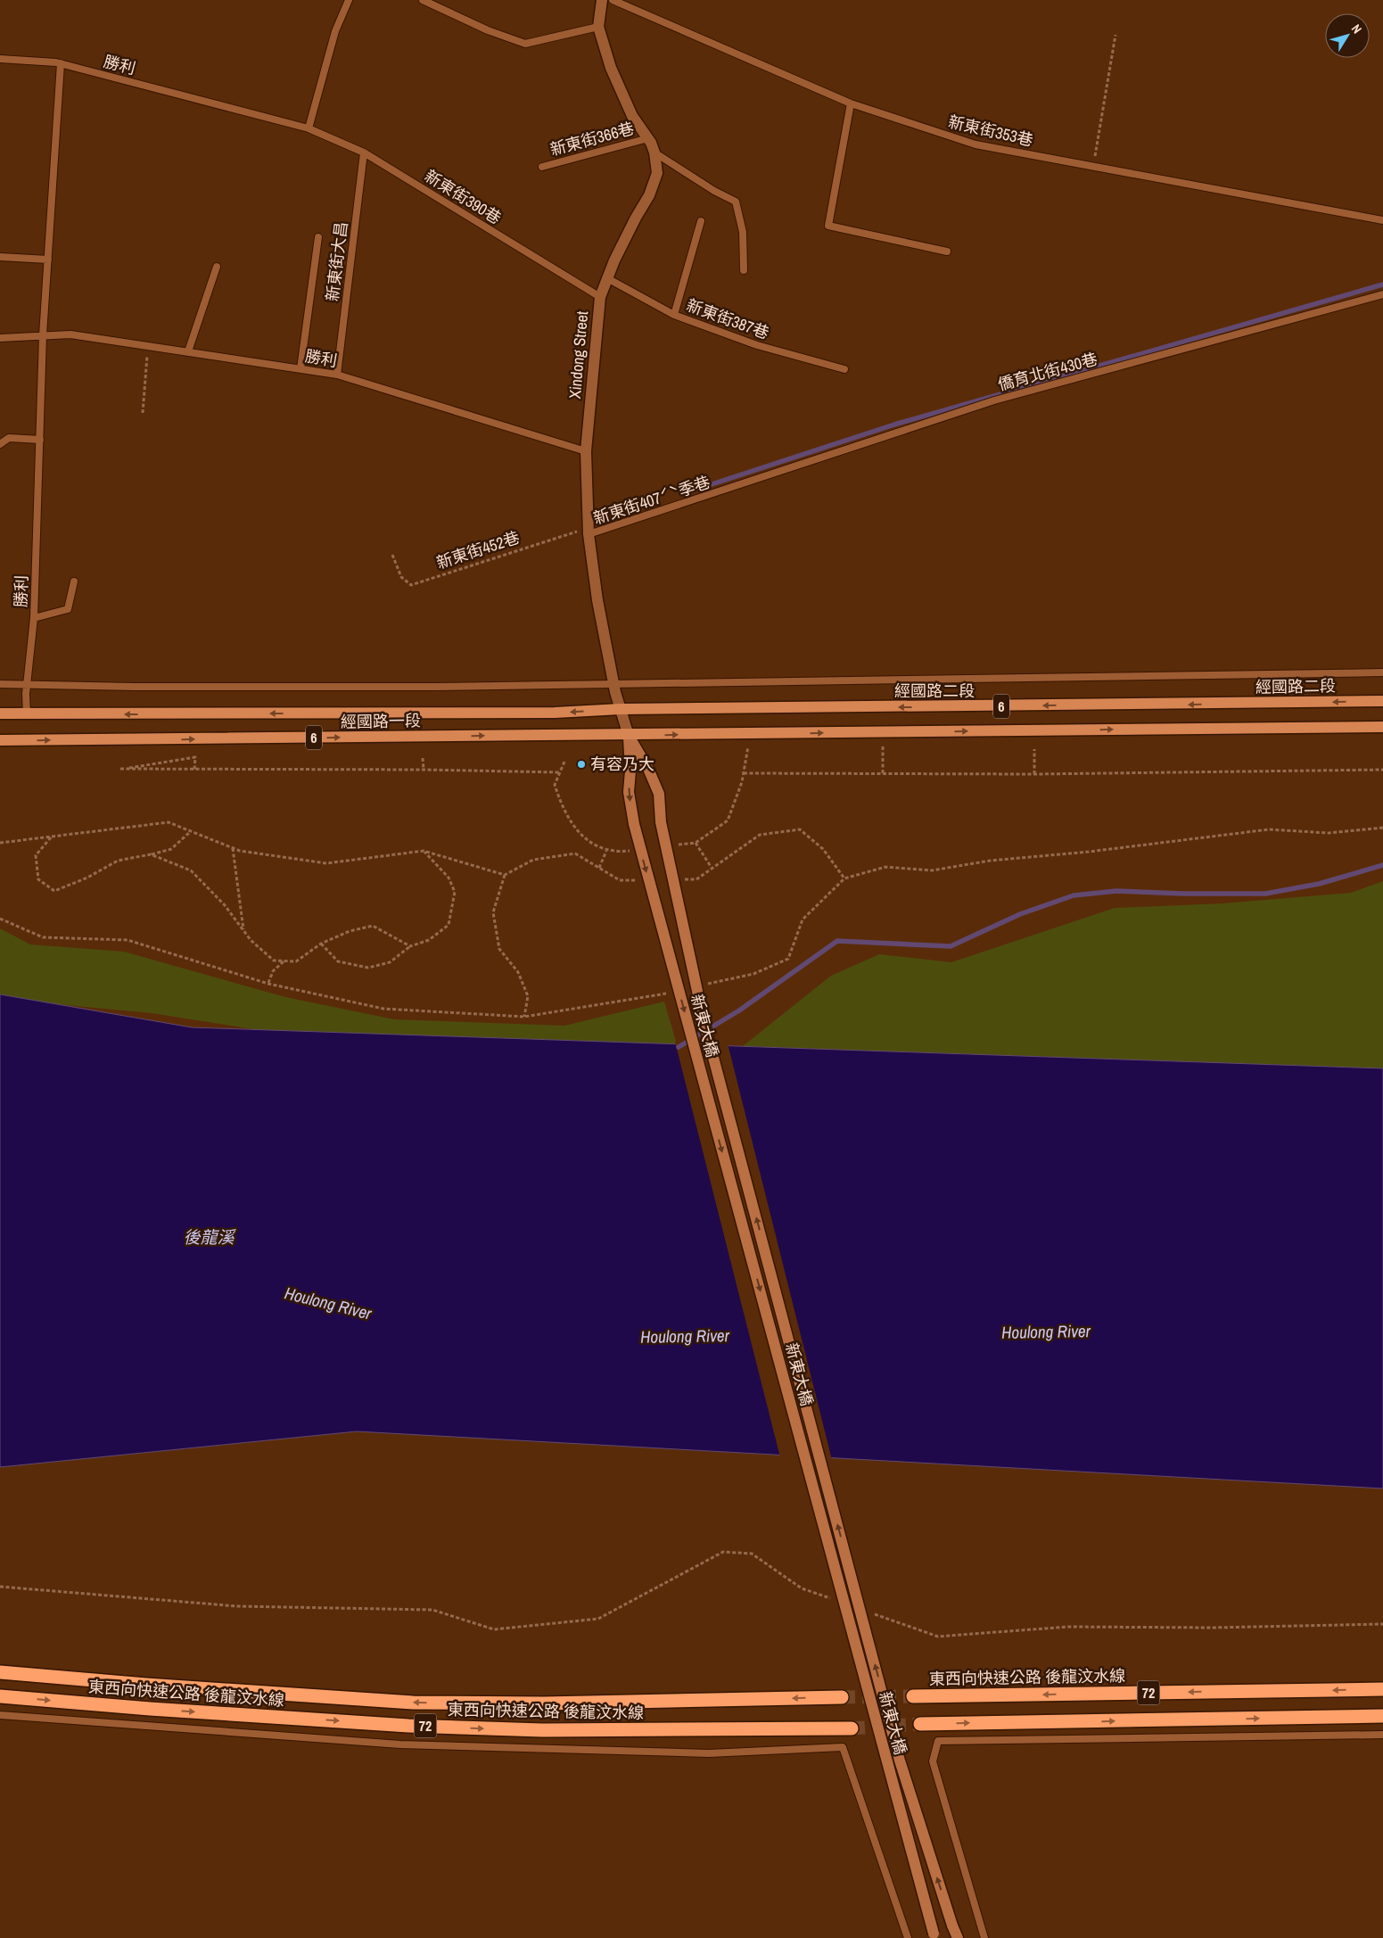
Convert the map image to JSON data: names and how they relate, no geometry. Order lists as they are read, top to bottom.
{
  "streets": {
    "highway": ["東西向快速公路 後龍汶水線", "72"],
    "main road": ["經國路二段", "6", "經國路一段"],
    "street": ["Xindong Street", "新東大橋"],
    "lane": [
      "勝利",
      "新東街353巷",
      "新東街366巷",
      "新東街390巷",
      "新東街大昌",
      "新東街387巷",
      "僑育北街430巷",
      "新東街407ˊˋ季巷"
    ],
    "path": ["新東街452巷"]
  },
  "crossings": [
    ["勝利", "新東街390巷"],
    ["勝利", "新東街大昌"],
    ["勝利", "Xindong Street"],
    ["勝利", "經國路一段"],
    ["新東街366巷", "Xindong Street"],
    ["新東街390巷", "新東街大昌"],
    ["新東街390巷", "Xindong Street"],
    ["新東街387巷", "Xindong Street"],
    ["Xindong Street", "新東街407ˊˋ季巷"],
    ["Xindong Street", "新東街452巷"],
    ["Xindong Street", "經國路二段"],
    ["Xindong Street", "6"],
    ["Xindong Street", "經國路一段"],
    ["Xindong Street", "新東大橋"],
    ["僑育北街430巷", "新東街407ˊˋ季巷"],
    ["新東街407ˊˋ季巷", "新東街452巷"],
    ["經國路二段", "經國路一段"],
    ["6", "經國路一段"],
    ["6", "新東大橋"],
    ["經國路一段", "新東大橋"]
  ],
  "water": ["後龍溪", "Houlong River"],
  "places": ["有容乃大"],
  "north": "top right"
}
